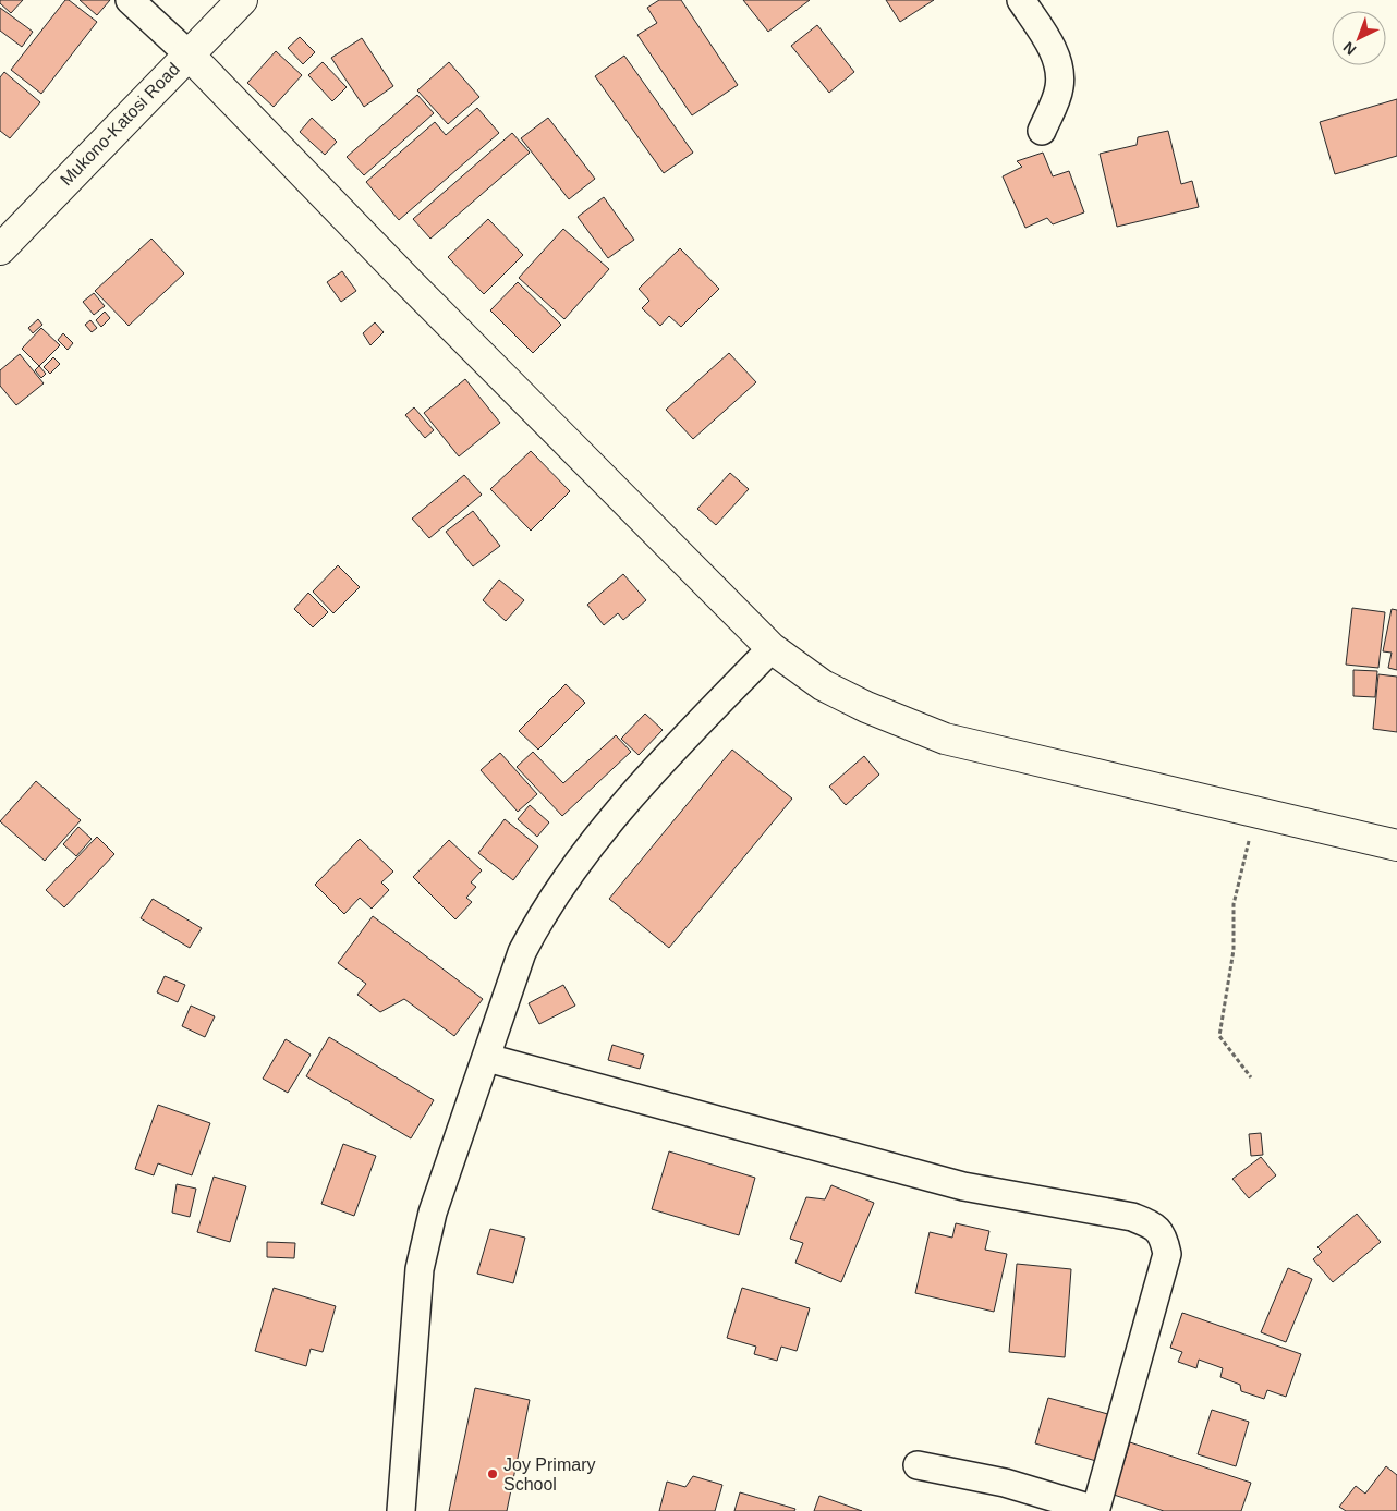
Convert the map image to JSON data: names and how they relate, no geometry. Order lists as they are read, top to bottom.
{
  "streets": {
    "street": ["Mukono-Katosi Road"]
  },
  "places": ["Joy Primary School"],
  "north": "bottom left"
}
